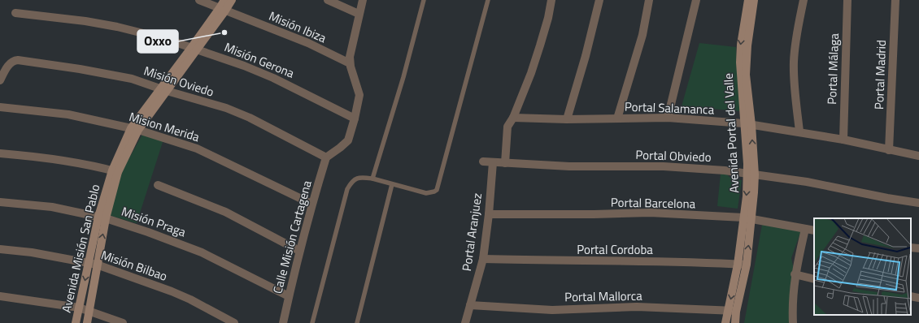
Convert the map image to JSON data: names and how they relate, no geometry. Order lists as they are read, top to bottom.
{
  "streets": {
    "street": [
      "Misión Ibiza",
      "Misión Gerona",
      "Portal Málaga",
      "Portal Madrid",
      "Misión Oviedo",
      "Portal Salamanca",
      "Mision Merida",
      "Avenida Portal del Valle",
      "Portal Obviedo",
      "Portal Barcelona",
      "Misión Praga",
      "Portal Aranjuez",
      "Calle Misión Cartagena",
      "Avenida Misión San Pablo",
      "Portal Cordoba",
      "Misión Bilbao",
      "Portal Mallorca"
    ]
  },
  "crossings": [
    ["Misión Ibiza", "Avenida Misión San Pablo"],
    ["Misión Gerona", "Avenida Misión San Pablo"],
    ["Portal Málaga", "Portal Salamanca"],
    ["Portal Madrid", "Portal Salamanca"],
    ["Misión Oviedo", "Calle Misión Cartagena"],
    ["Misión Oviedo", "Avenida Misión San Pablo"],
    ["Portal Salamanca", "Avenida Portal del Valle"],
    ["Mision Merida", "Calle Misión Cartagena"],
    ["Mision Merida", "Avenida Misión San Pablo"],
    ["Avenida Portal del Valle", "Portal Obviedo"],
    ["Avenida Portal del Valle", "Portal Barcelona"],
    ["Avenida Portal del Valle", "Portal Cordoba"],
    ["Avenida Portal del Valle", "Portal Mallorca"],
    ["Portal Obviedo", "Portal Aranjuez"],
    ["Portal Barcelona", "Portal Aranjuez"],
    ["Misión Praga", "Calle Misión Cartagena"],
    ["Misión Praga", "Avenida Misión San Pablo"],
    ["Portal Aranjuez", "Portal Cordoba"],
    ["Portal Aranjuez", "Portal Mallorca"],
    ["Avenida Misión San Pablo", "Misión Bilbao"]
  ],
  "places": ["Oxxo"]
}
